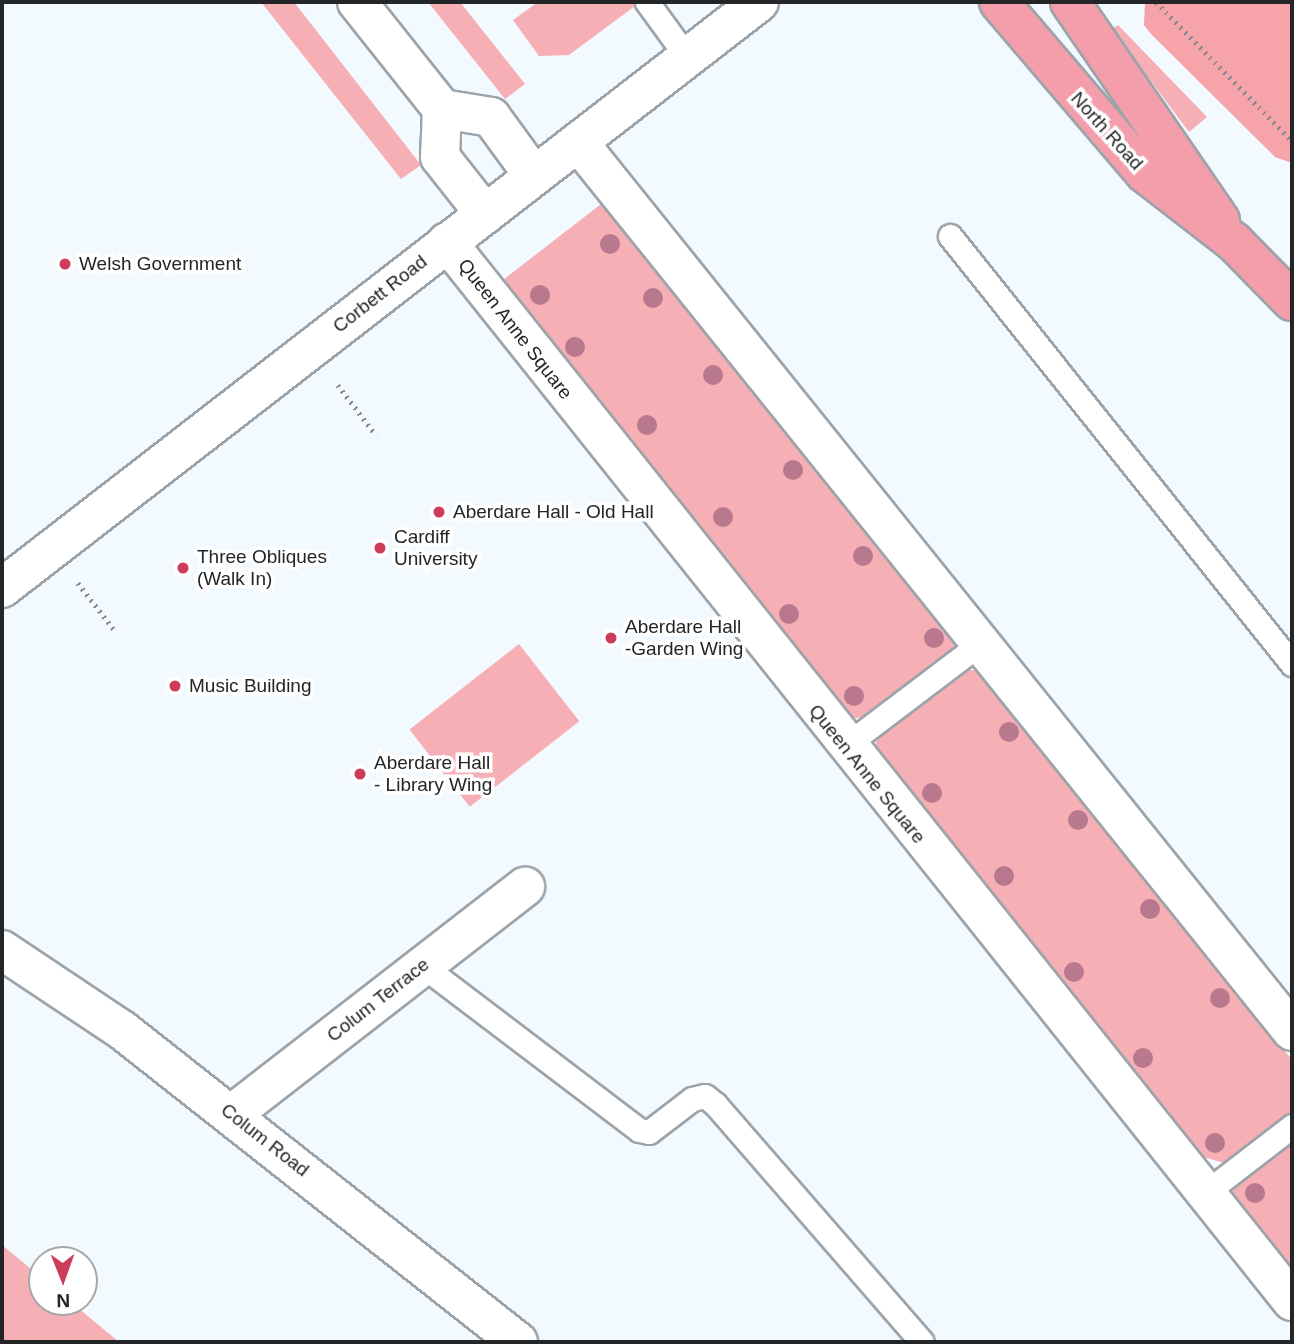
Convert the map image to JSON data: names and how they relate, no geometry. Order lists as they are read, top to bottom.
{
  "streets": {
    "main road": ["North Road"],
    "street": [
      "Corbett Road",
      "Queen Anne Square",
      "Colum Terrace",
      "Colum Road"
    ]
  },
  "crossings": [
    ["Corbett Road", "Queen Anne Square"],
    ["Colum Terrace", "Colum Road"]
  ],
  "places": [
    "Welsh Government",
    "Aberdare Hall - Old Hall",
    "Cardiff University",
    "Three Obliques (Walk In)",
    "Aberdare Hall -Garden Wing",
    "Music Building",
    "Aberdare Hall - Library Wing"
  ],
  "north": "bottom"
}
